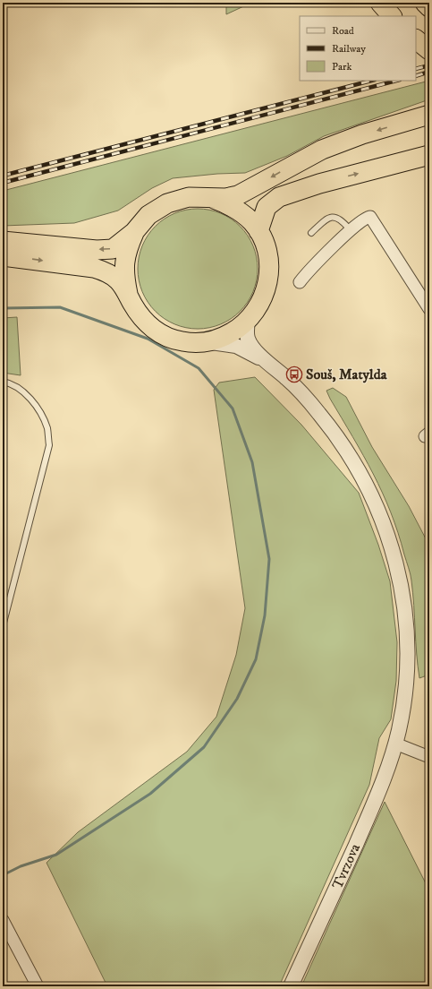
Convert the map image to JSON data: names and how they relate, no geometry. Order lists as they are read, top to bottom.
{
  "streets": {
    "street": ["Tvrzova"]
  },
  "places": {
    "bus stop": ["Souš, Matylda"]
  },
  "legend": ["Road", "Railway", "Park"]
}
